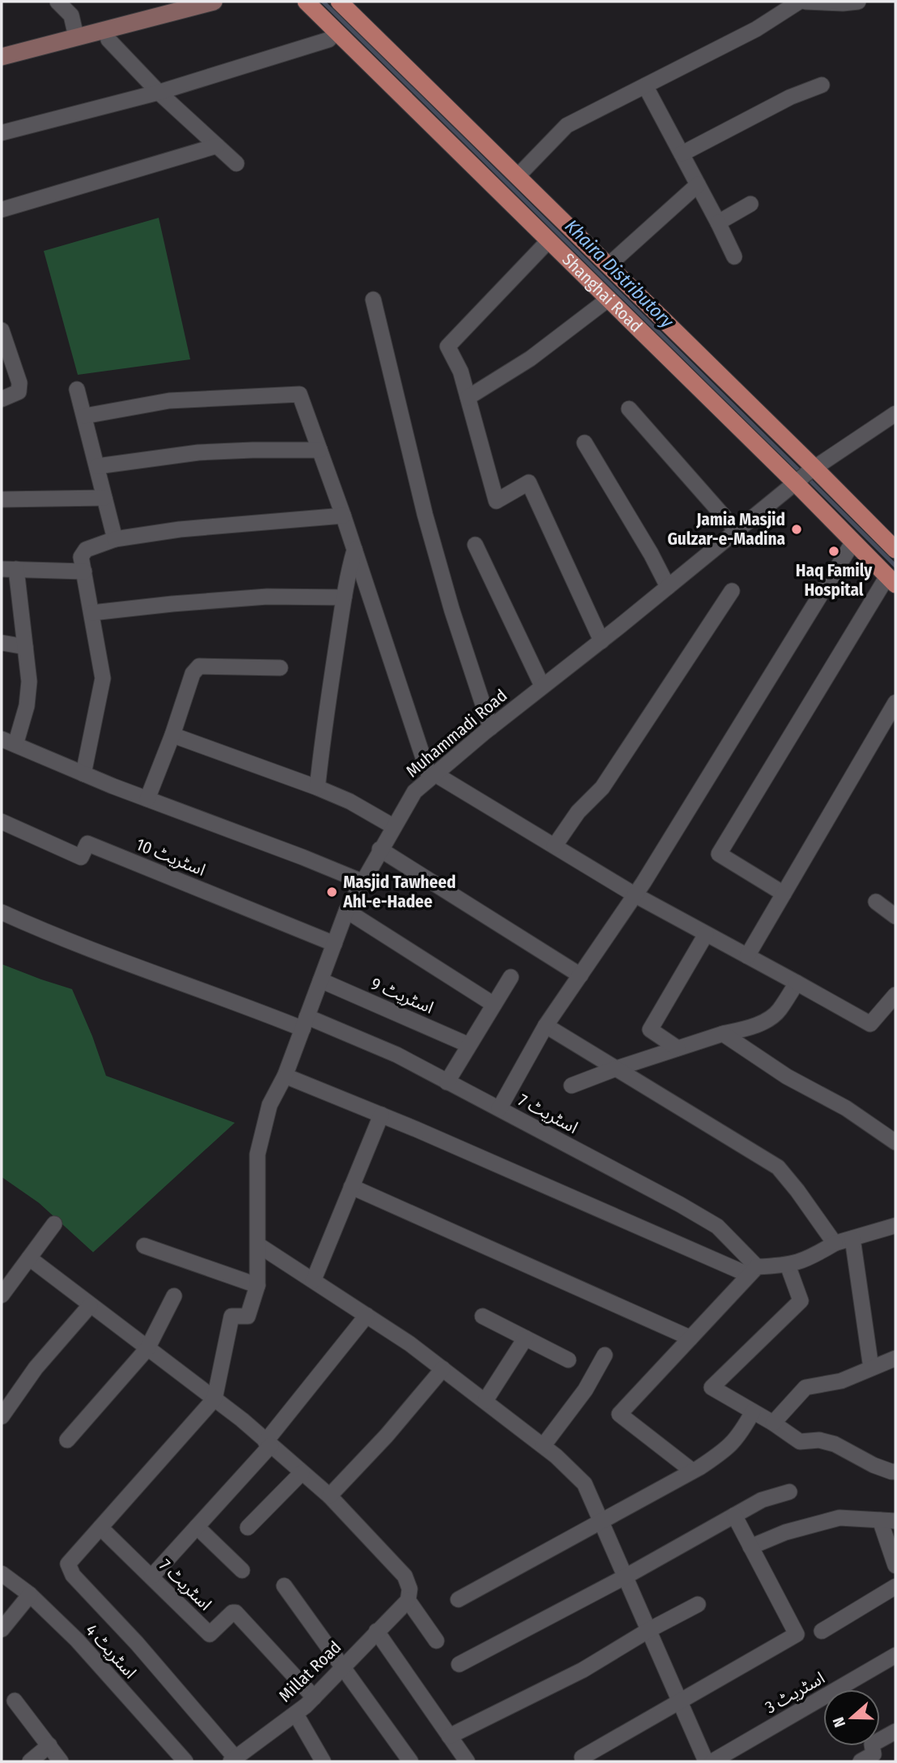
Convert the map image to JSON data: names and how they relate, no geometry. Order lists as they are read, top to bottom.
{
  "streets": {
    "main road": ["Shanghai Road"],
    "street": [
      "Muhammadi Road",
      "اسٹریٹ 10",
      "اسٹریٹ 9",
      "اسٹریٹ 7",
      "اسٹریٹ 4",
      "Millat Road",
      "اسٹریٹ 3"
    ]
  },
  "crossings": [
    ["Shanghai Road", "Muhammadi Road"],
    ["Muhammadi Road", "اسٹریٹ 10"],
    ["Muhammadi Road", "اسٹریٹ 9"],
    ["Muhammadi Road", "اسٹریٹ 7"],
    ["اسٹریٹ 7", "Millat Road"]
  ],
  "water": ["Khaira Distributory"],
  "places": ["Jamia Masjid Gulzar-e-Madina", "Haq Family Hospital", "Masjid Tawheed Ahl-e-Hadee"],
  "north": "left"
}
